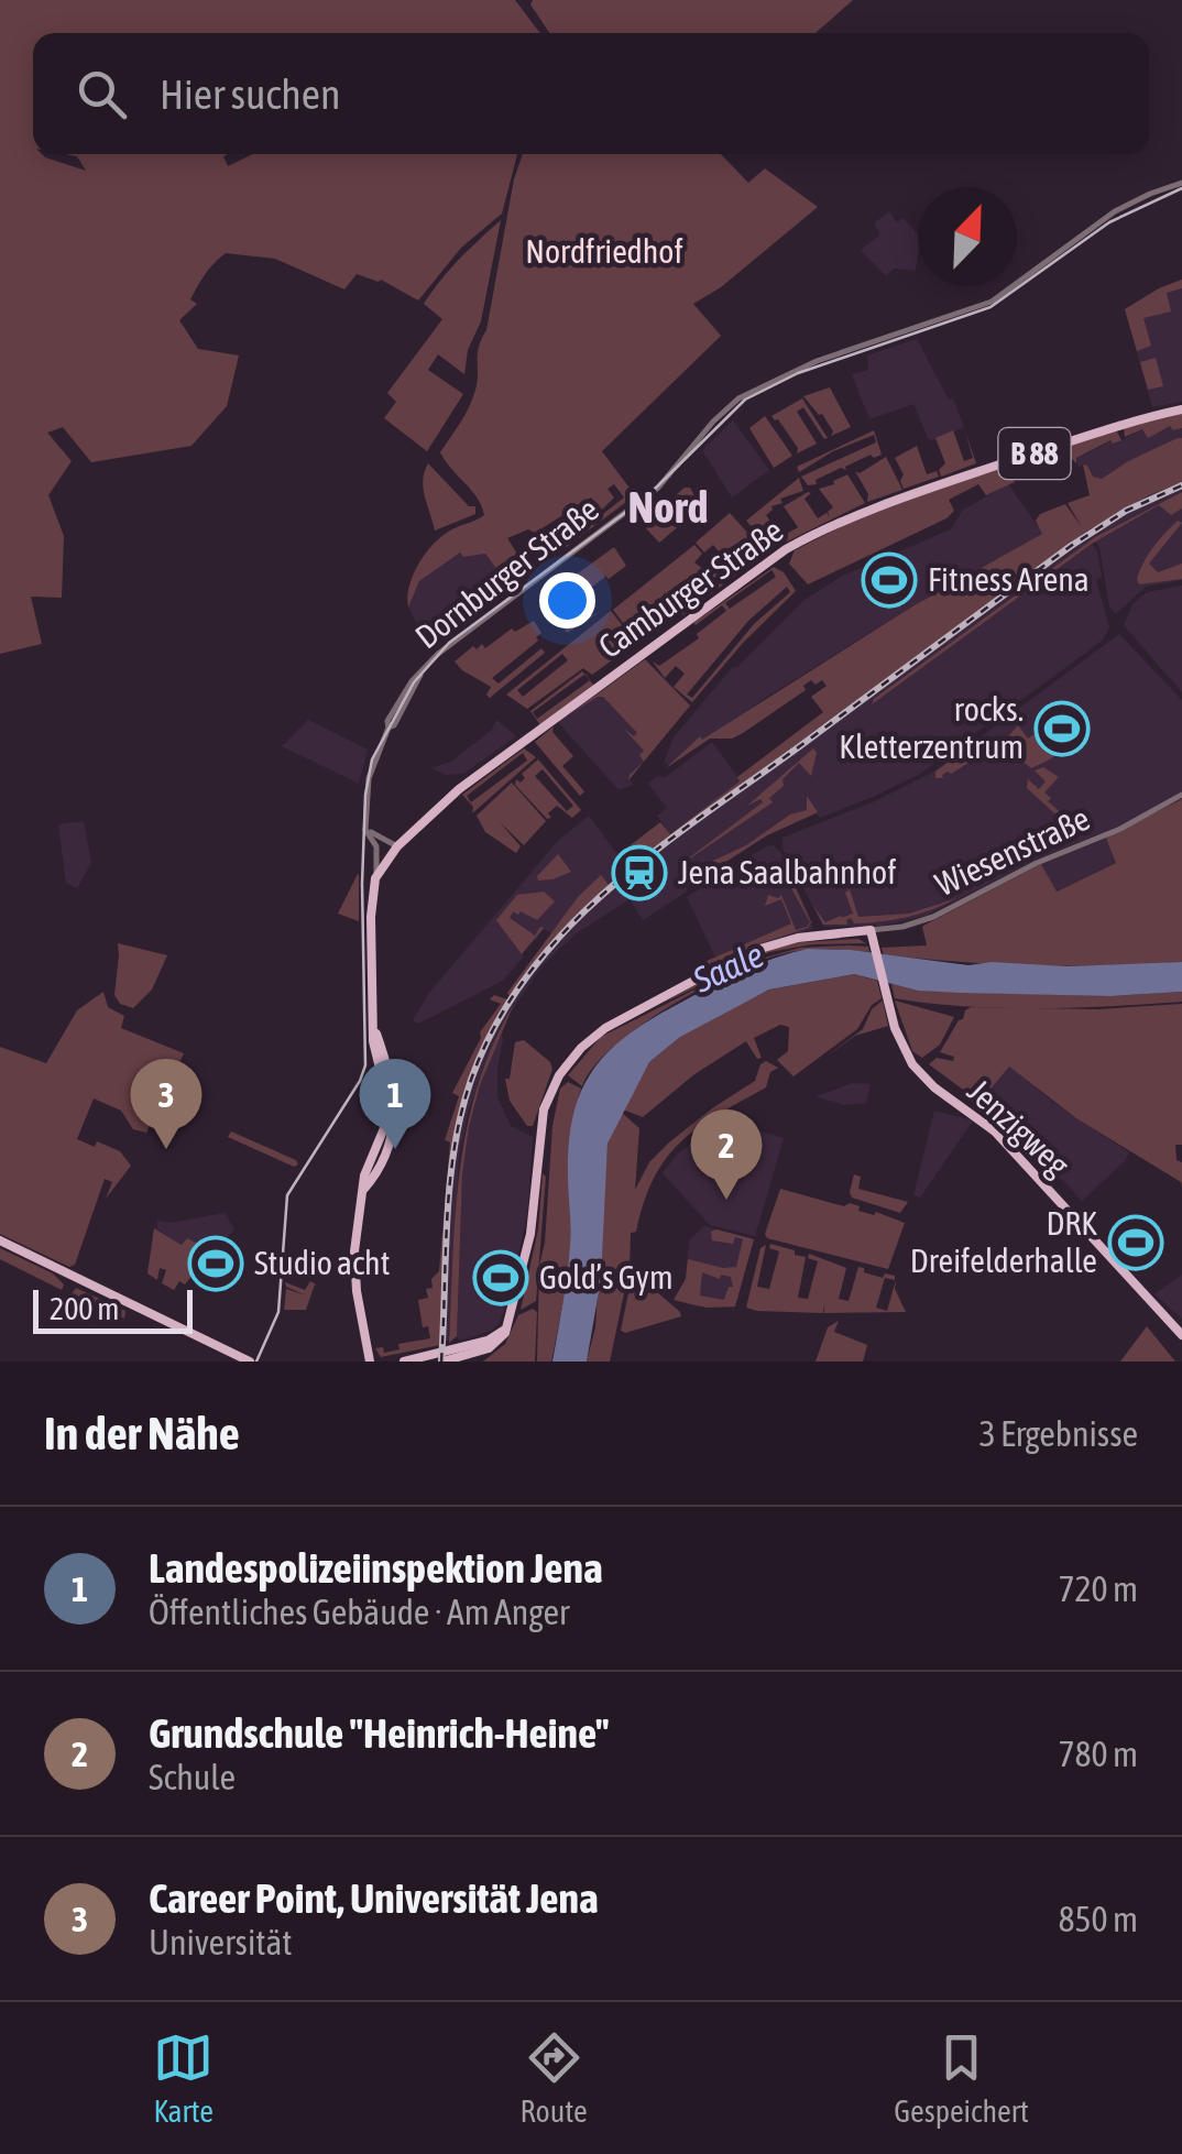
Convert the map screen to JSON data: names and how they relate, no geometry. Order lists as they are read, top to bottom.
{
  "streets": {
    "main road": [
      "B 88",
      "Camburger Straße",
      "Wiesenstraße",
      "Jenzigweg"
    ],
    "street": ["Dornburger Straße"]
  },
  "crossings": [
    ["B 88", "Dornburger Straße"],
    ["B 88", "Camburger Straße"],
    ["Wiesenstraße", "Jenzigweg"]
  ],
  "districts": ["Nord"],
  "water": ["Saale"],
  "parks": ["Nordfriedhof"],
  "places": {
    "sports": [
      "Fitness Arena",
      "rocks. Kletterzentrum",
      "DRK Dreifelderhalle",
      "Studio acht",
      "Gold’s Gym"
    ],
    "station": ["Jena Saalbahnhof"]
  },
  "scale_bar": "200 m",
  "north": "top right",
  "page": {
    "search": "Hier suchen",
    "pins": ["1", "3", "2"],
    "scale": "200 m",
    "heading": ["In der Nähe", "3 Ergebnisse"],
    "list": [
      {
        "mark": "1",
        "name": "Landespolizeiinspektion Jena",
        "note": "Öffentliches Gebäude · Am Anger",
        "value": "720 m"
      },
      {
        "mark": "2",
        "name": "Grundschule \"Heinrich-Heine\"",
        "note": "Schule",
        "value": "780 m"
      },
      {
        "mark": "3",
        "name": "Career Point, Universität Jena",
        "note": "Universität",
        "value": "850 m"
      }
    ],
    "nav": ["Karte", "Route", "Gespeichert"]
  }
}
